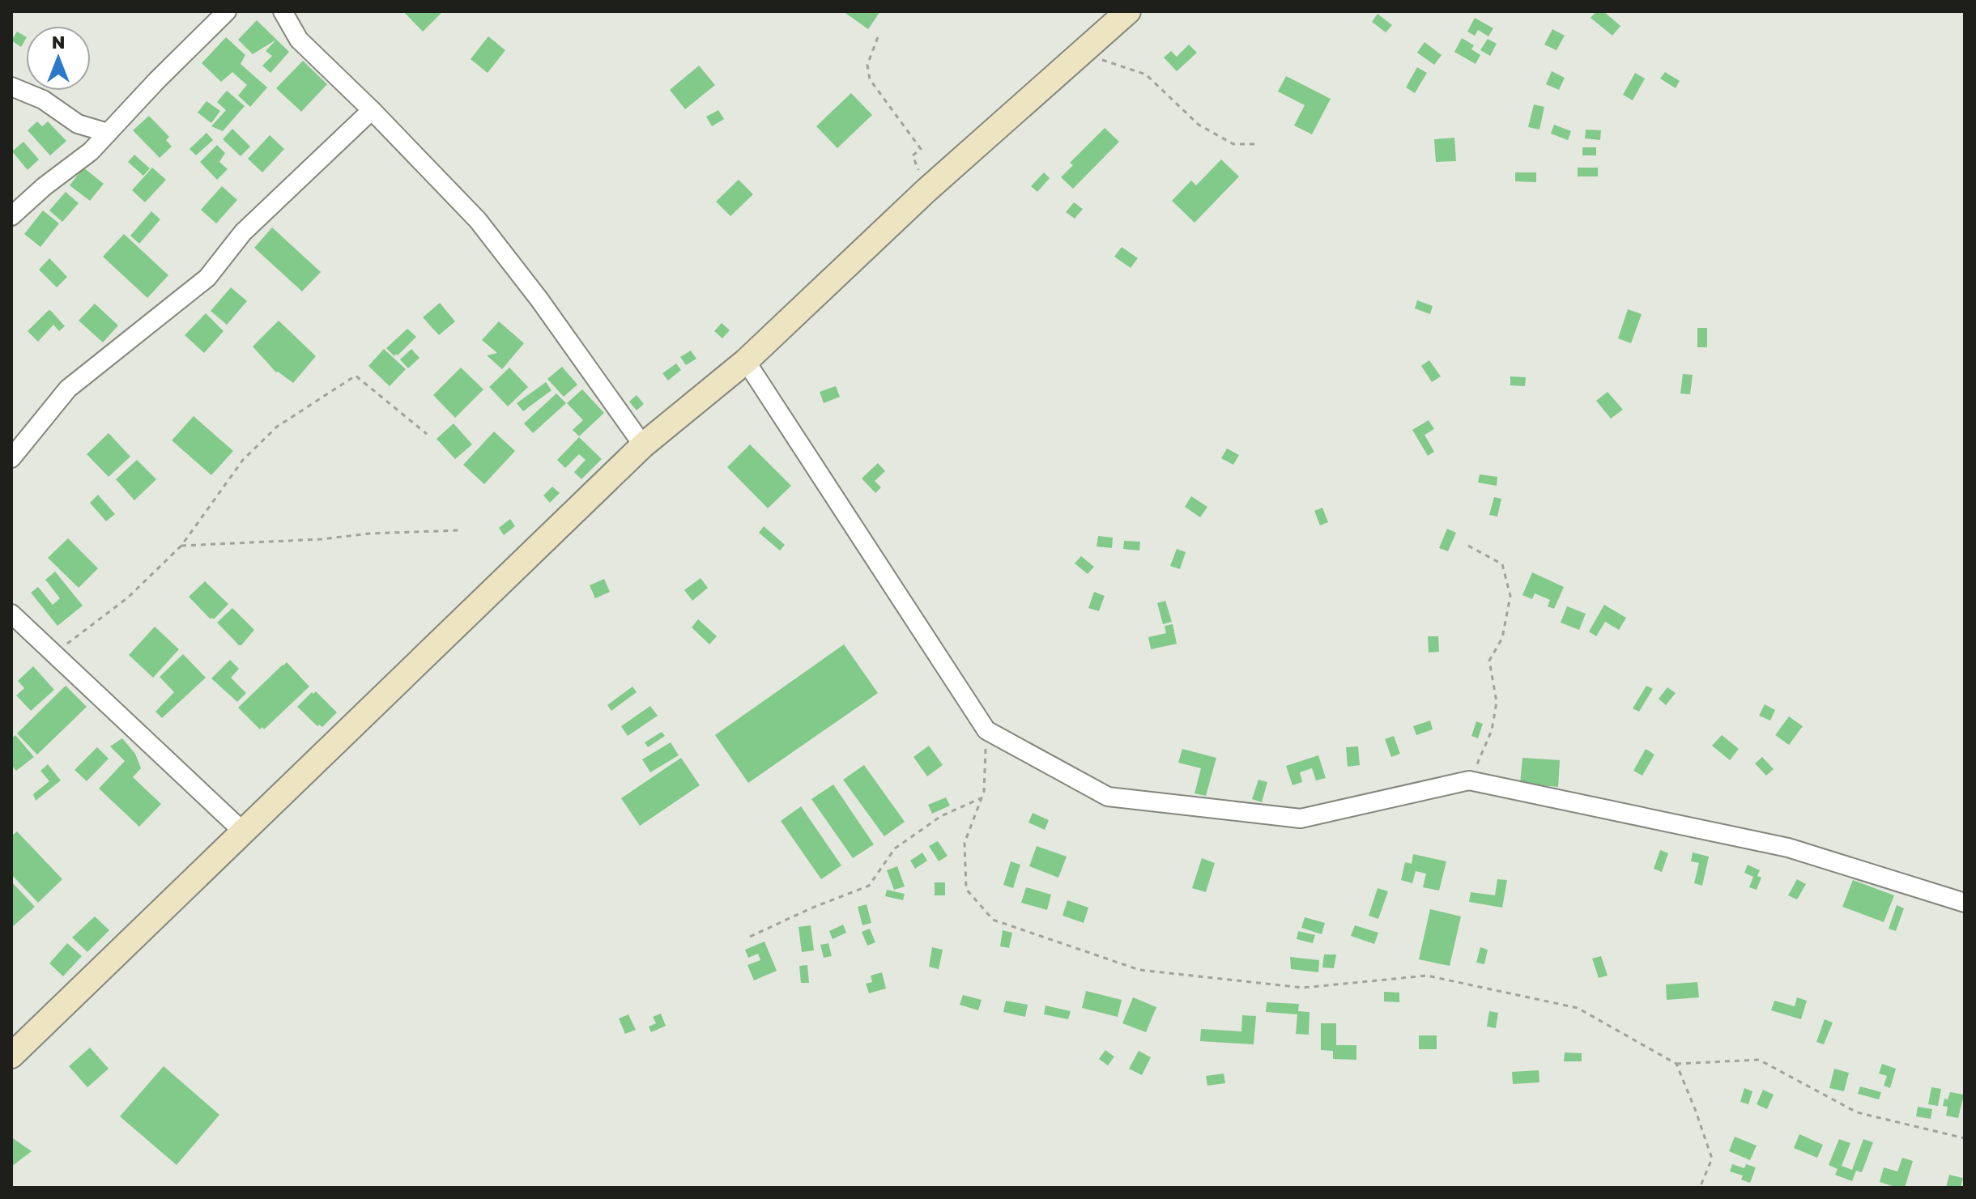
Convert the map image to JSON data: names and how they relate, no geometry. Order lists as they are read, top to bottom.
{
  "north": "top"
}
